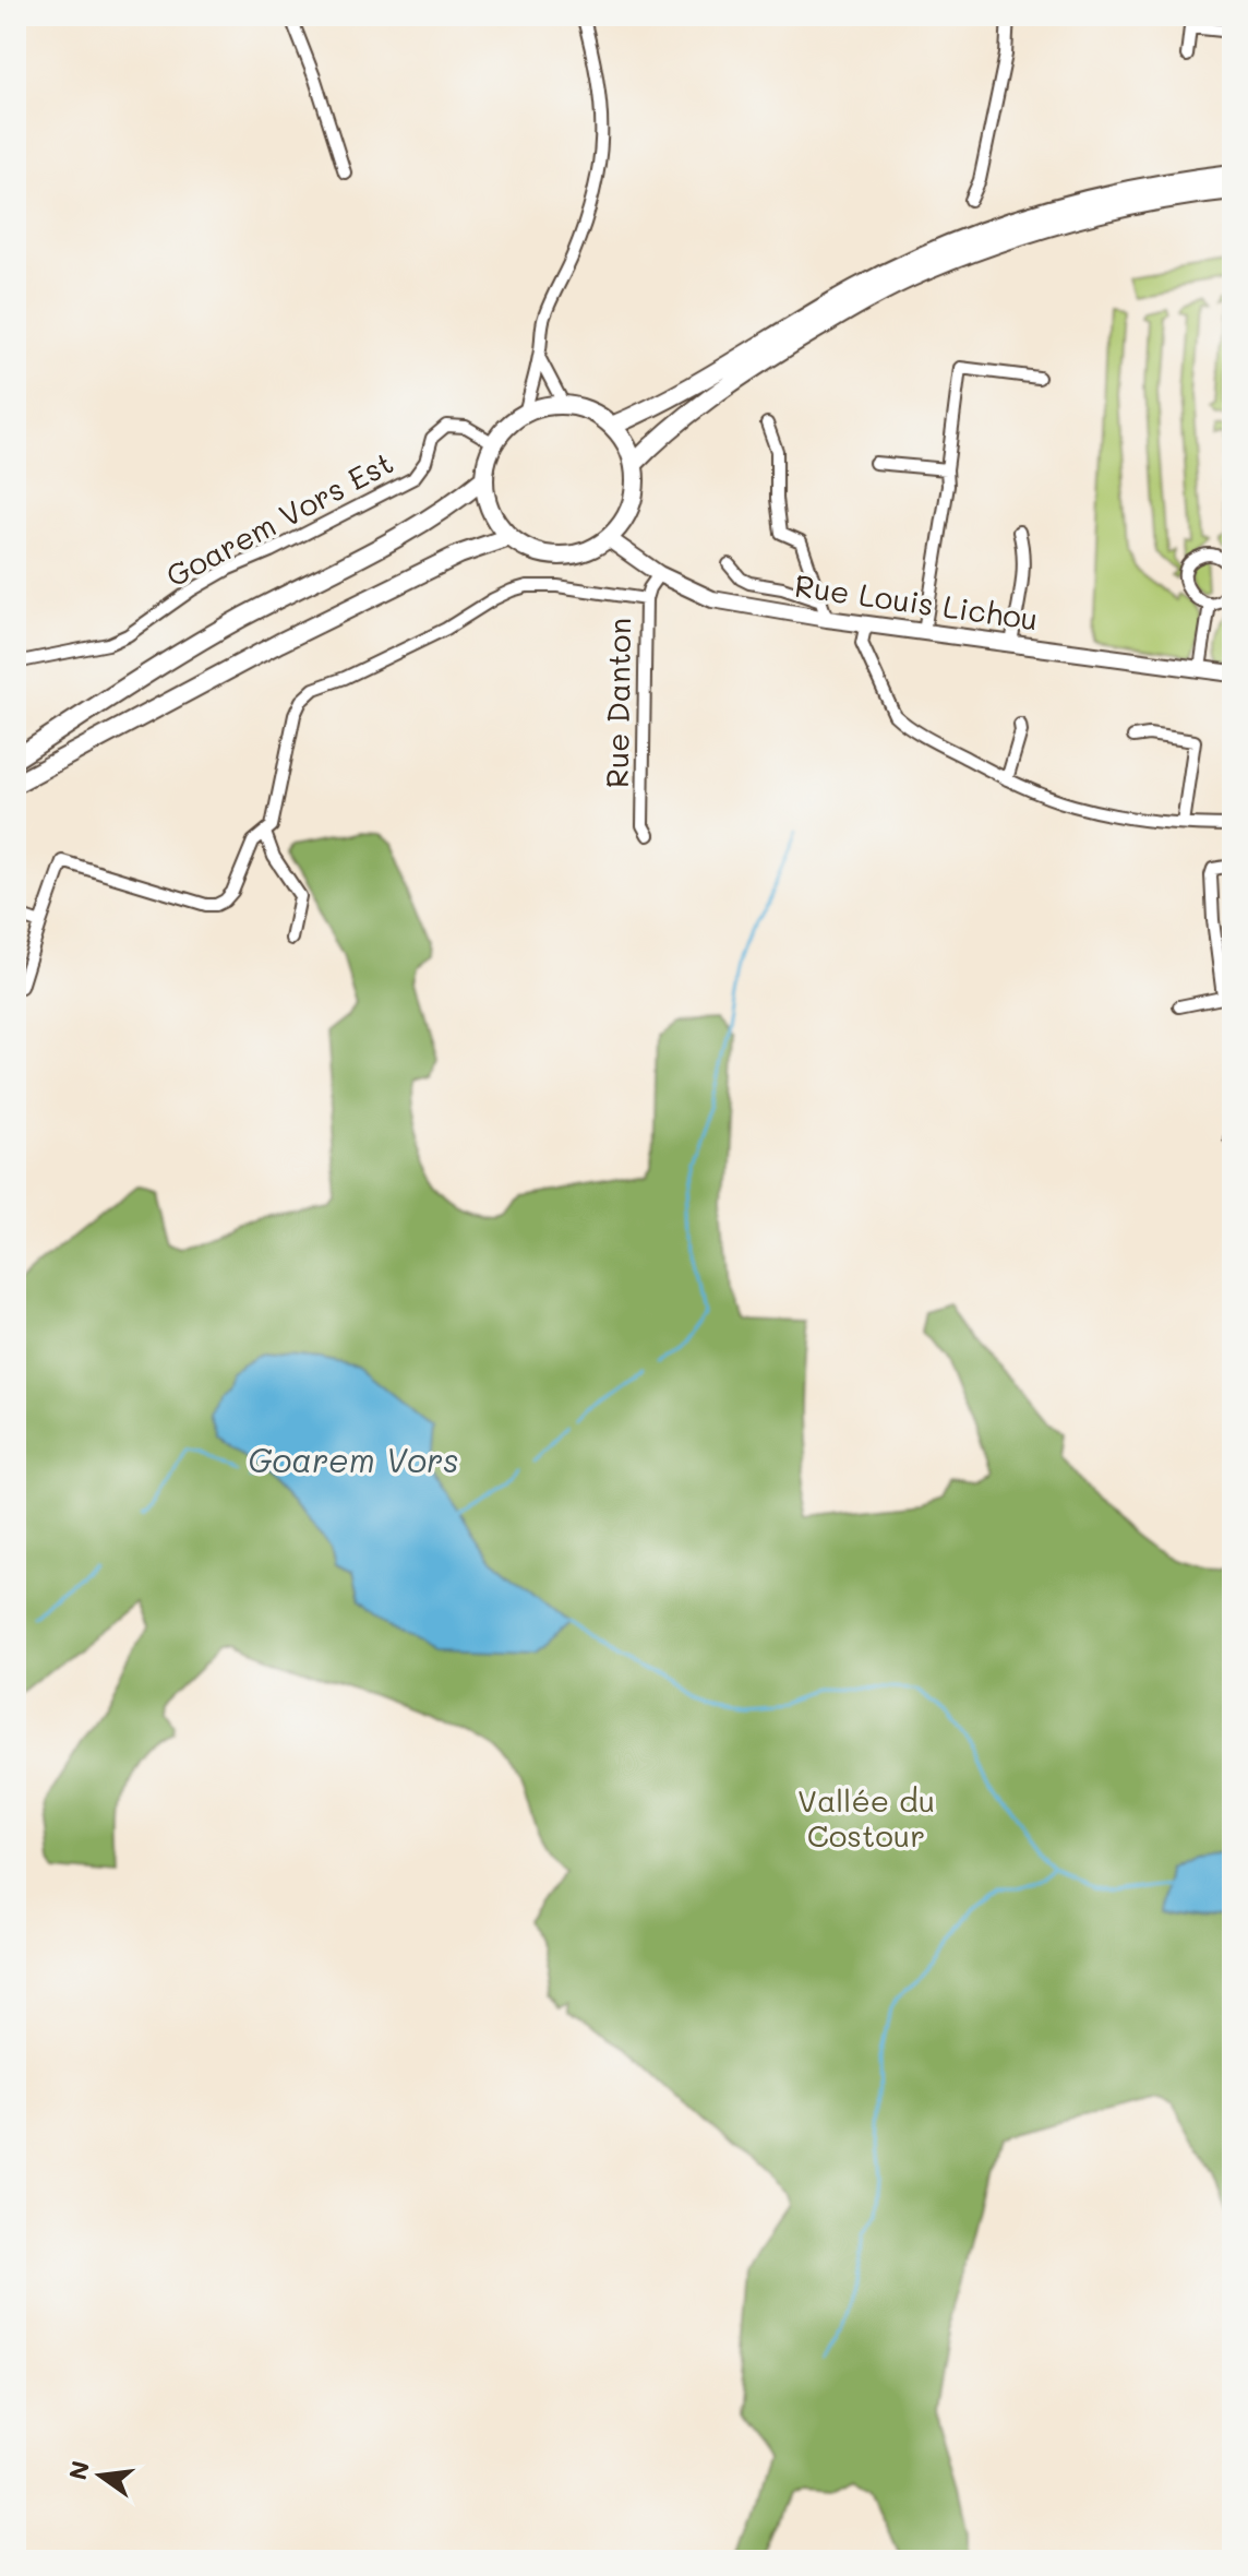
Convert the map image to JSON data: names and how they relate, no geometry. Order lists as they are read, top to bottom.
{
  "streets": {
    "main road": ["Rue Louis Lichou"],
    "street": ["Goarem Vors Est", "Rue Danton"]
  },
  "crossings": [
    ["Goarem Vors Est", "Rue Louis Lichou"],
    ["Rue Louis Lichou", "Rue Danton"]
  ],
  "water": ["Goarem Vors"],
  "parks": ["Vallée du Costour"],
  "north": "left"
}
